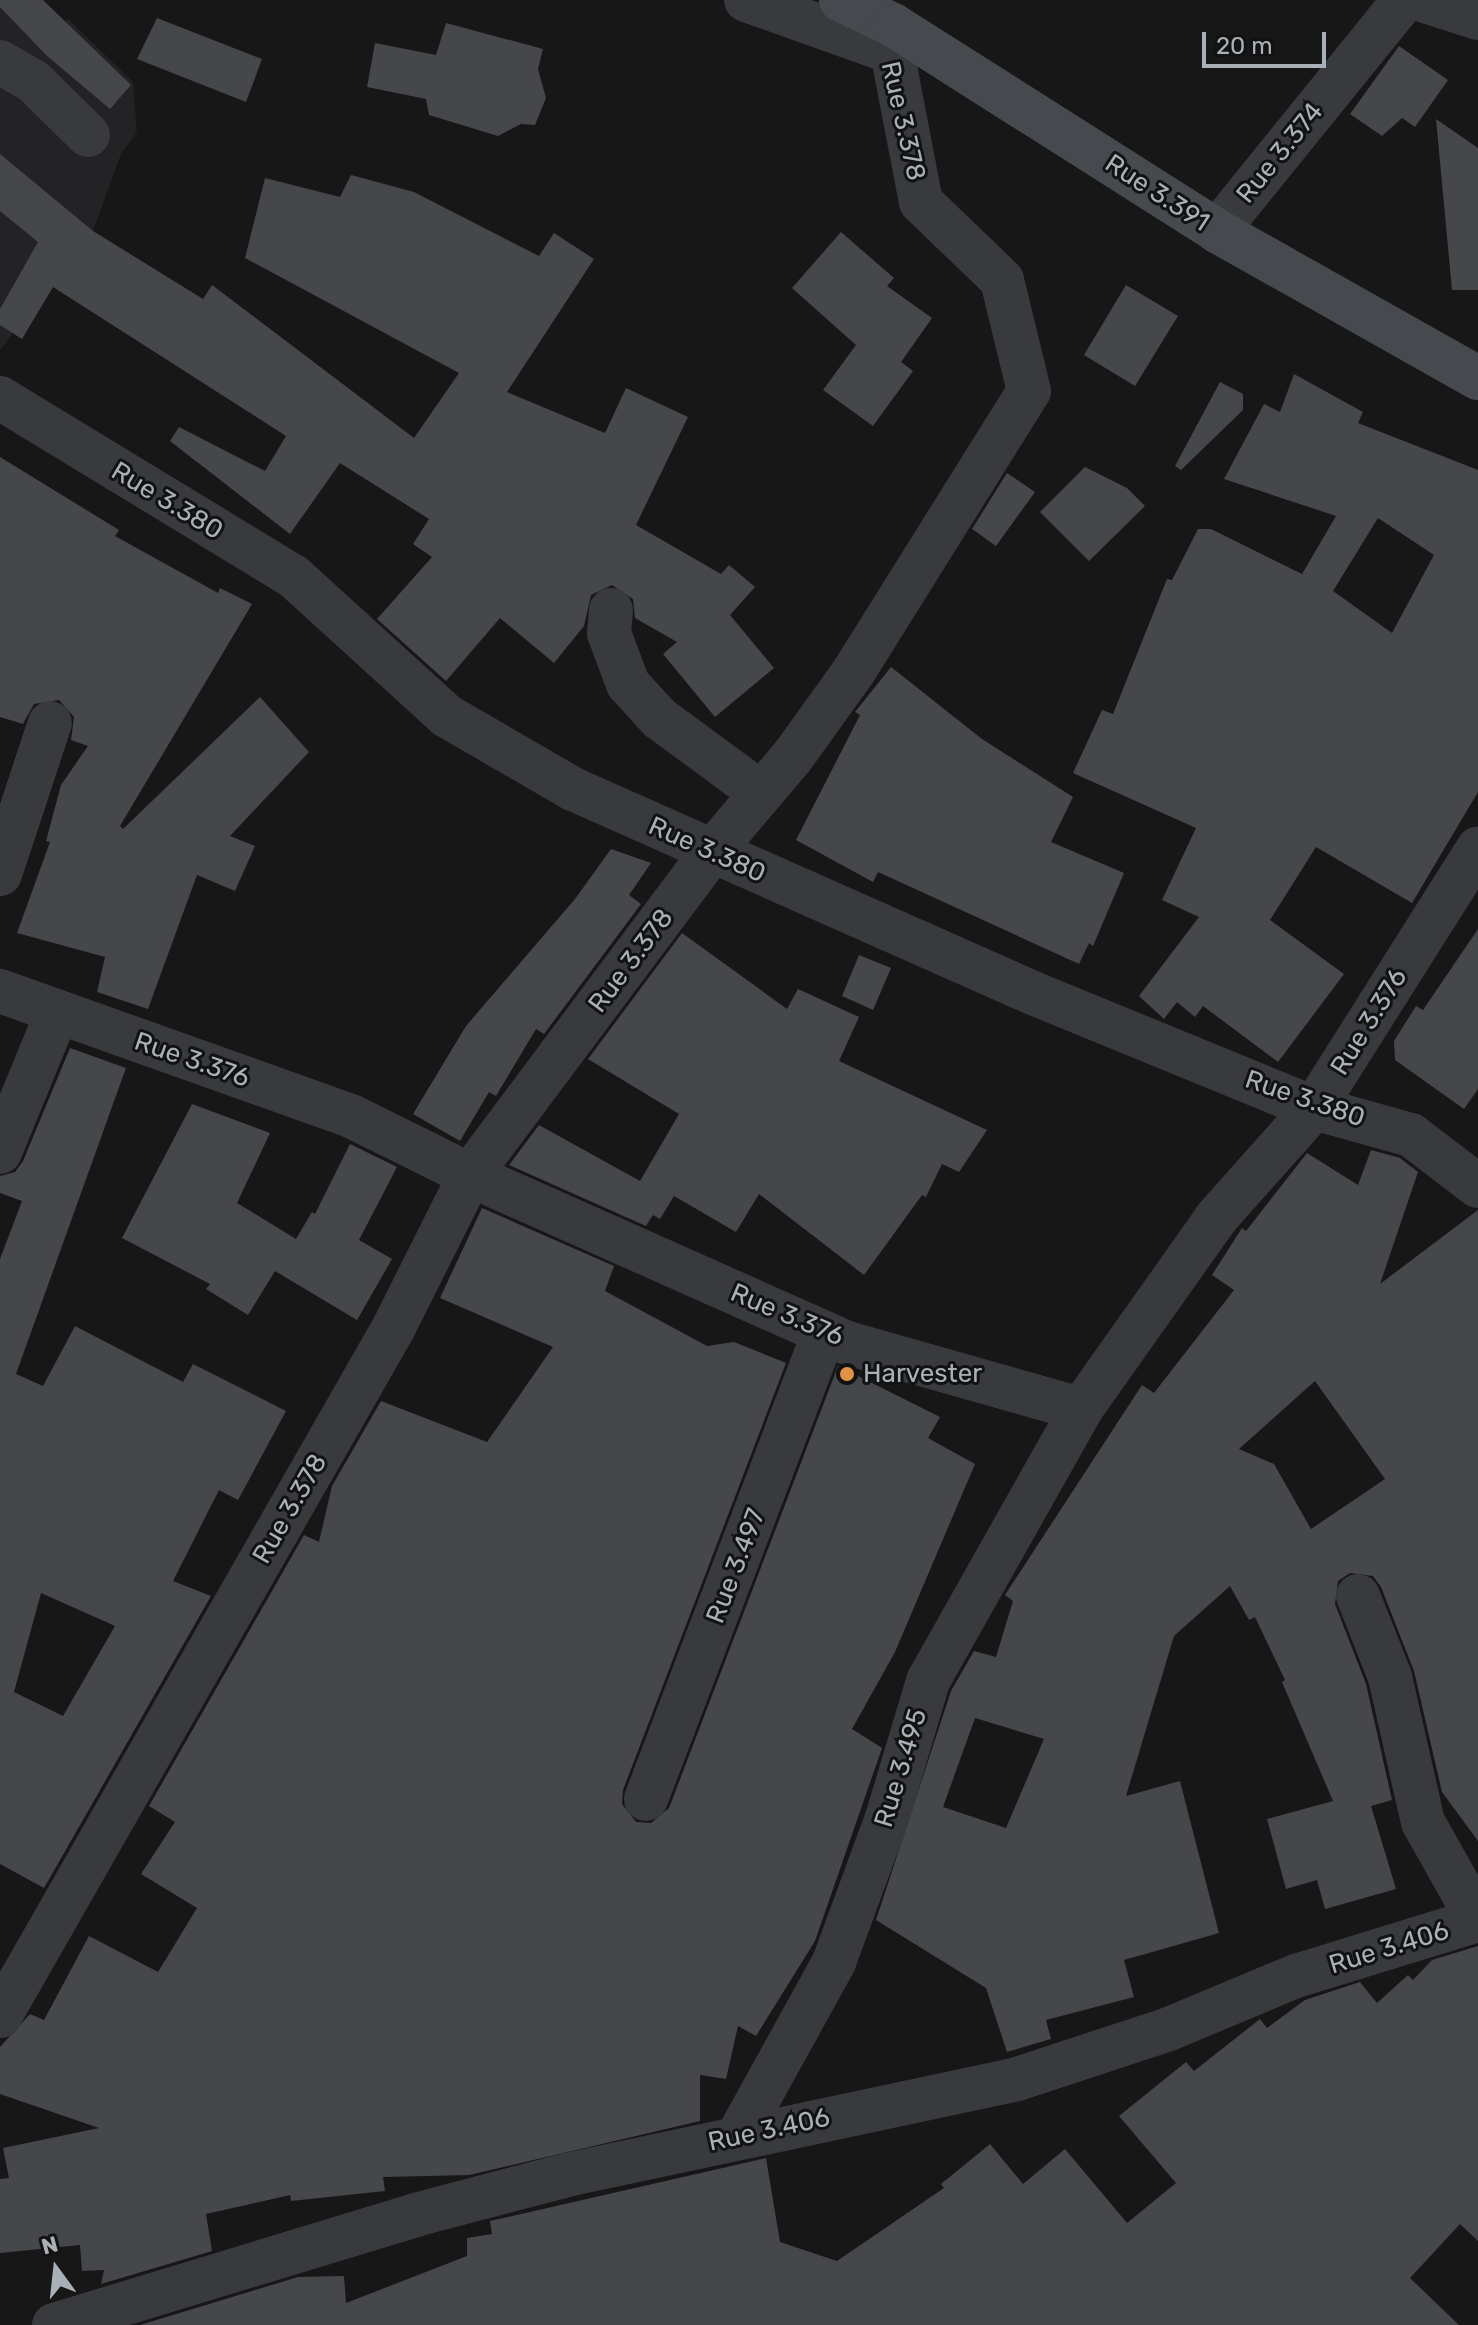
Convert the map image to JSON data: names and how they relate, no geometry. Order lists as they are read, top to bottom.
{
  "streets": {
    "main road": ["Rue 3.391"],
    "street": [
      "Rue 3.378",
      "Rue 3.374",
      "Rue 3.380",
      "Rue 3.376",
      "Rue 3.497",
      "Rue 3.495",
      "Rue 3.406"
    ]
  },
  "crossings": [
    ["Rue 3.378", "Rue 3.380"],
    ["Rue 3.378", "Rue 3.376"],
    ["Rue 3.374", "Rue 3.391"],
    ["Rue 3.380", "Rue 3.376"],
    ["Rue 3.376", "Rue 3.497"],
    ["Rue 3.376", "Rue 3.495"],
    ["Rue 3.495", "Rue 3.406"]
  ],
  "places": ["Harvester"],
  "scale_bar": "20 m",
  "north": "top"
}
